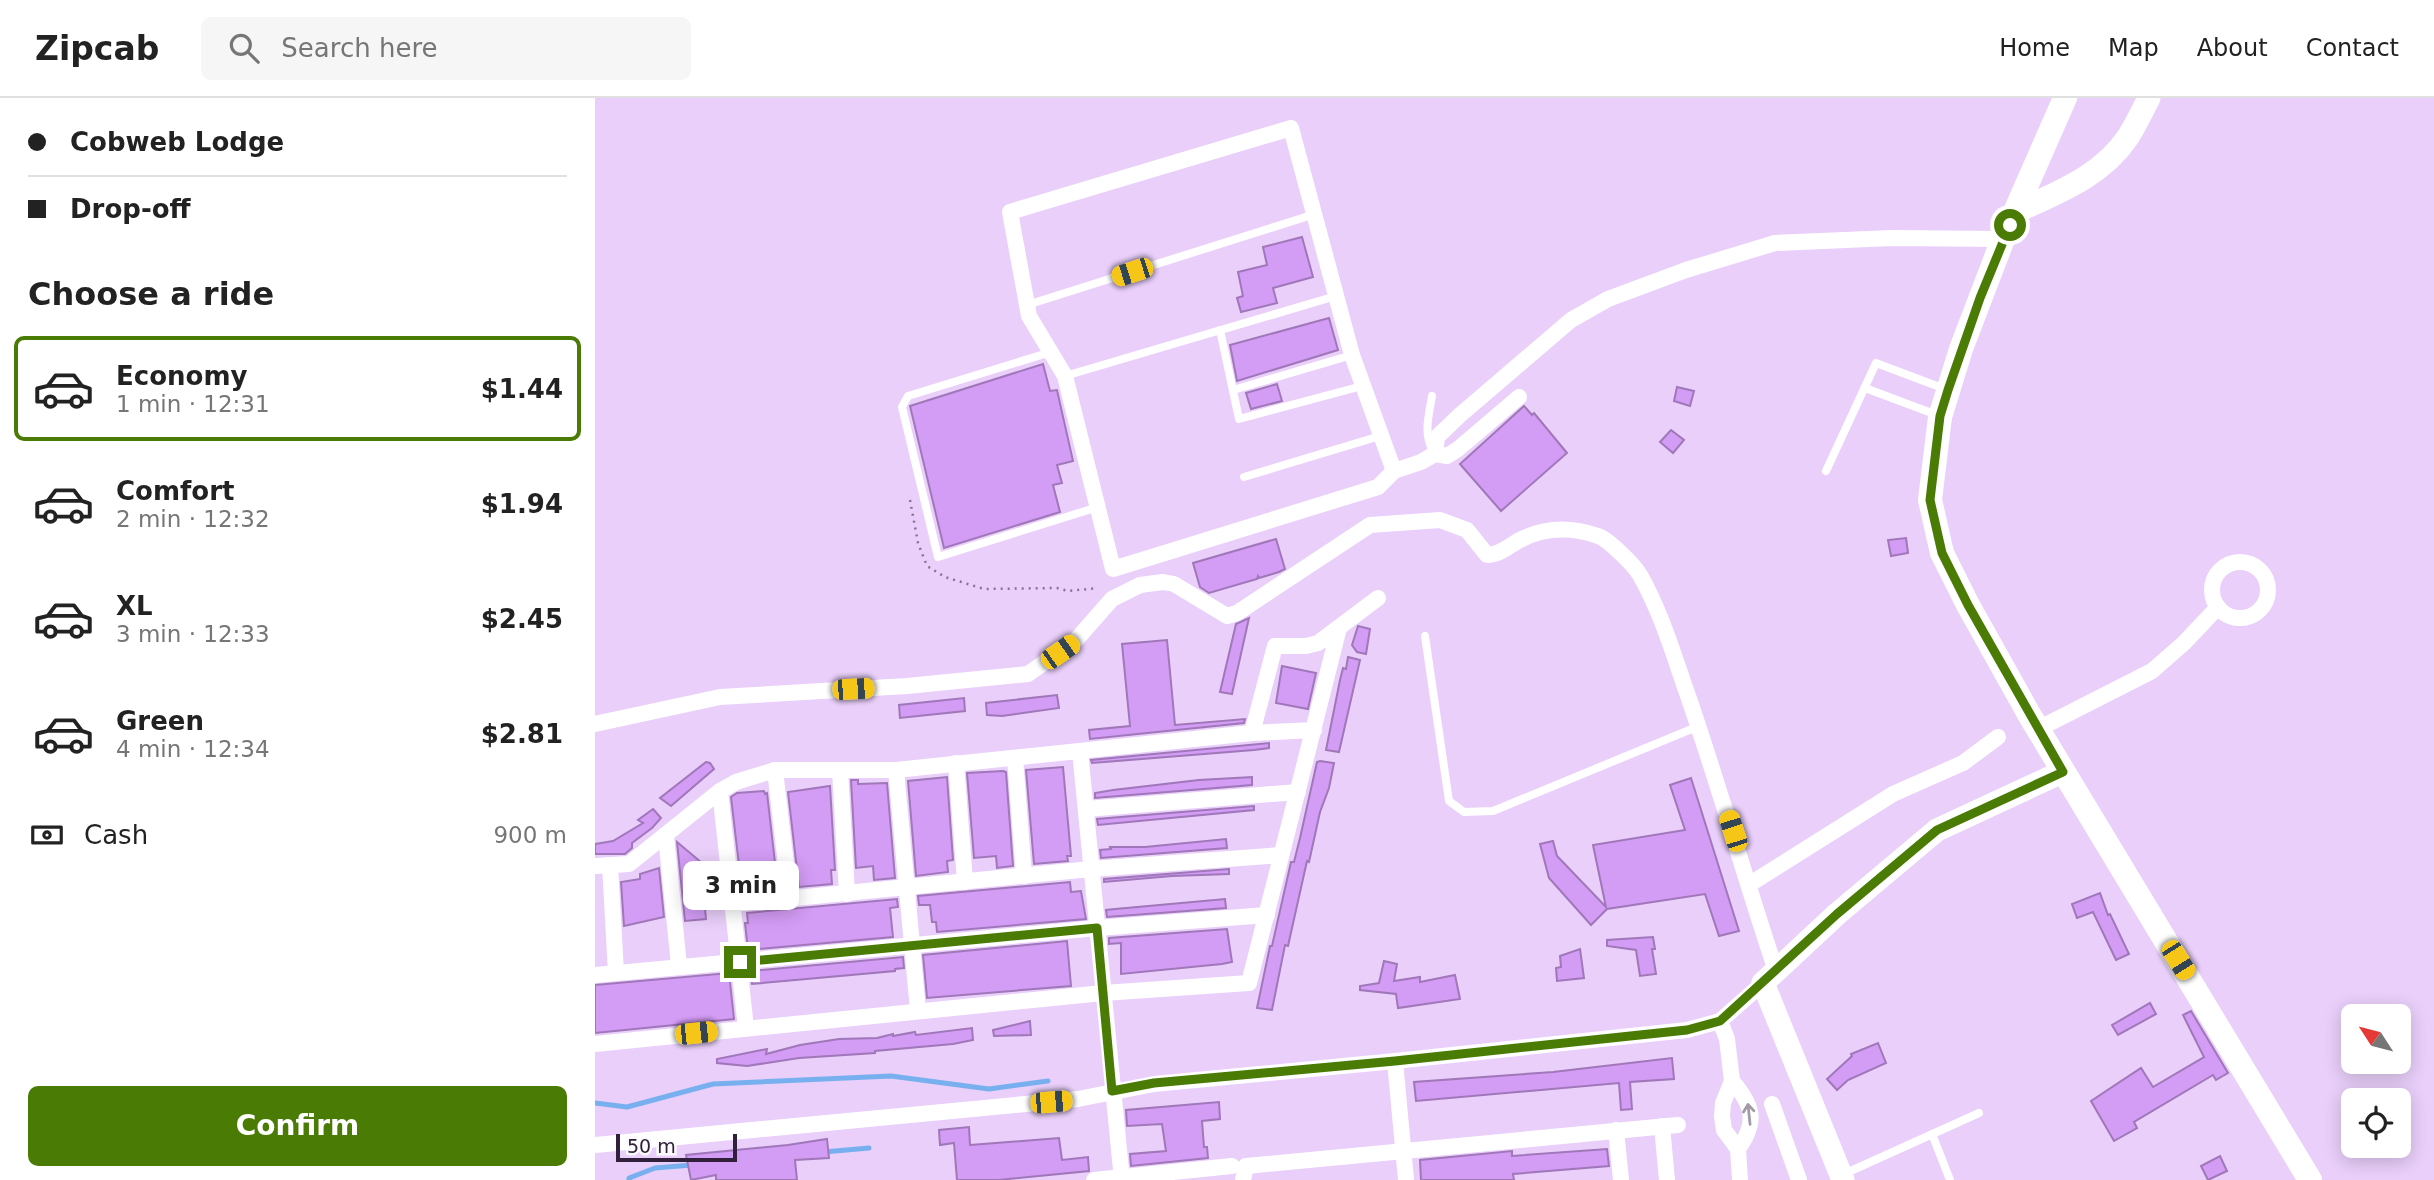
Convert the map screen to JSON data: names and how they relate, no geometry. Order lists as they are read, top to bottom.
{
  "scale_bar": "50 m",
  "north": "top left",
  "page": {
    "header": "Zipcab",
    "search": "Search here",
    "nav": [
      "Home",
      "Map",
      "About",
      "Contact"
    ],
    "banner": ["Cobweb Lodge", "Drop-off"],
    "heading": "Choose a ride",
    "list": [
      {
        "name": "Economy",
        "note": "1 min · 12:31",
        "value": "$1.44"
      },
      {
        "name": "Comfort",
        "note": "2 min · 12:32",
        "value": "$1.94"
      },
      {
        "name": "XL",
        "note": "3 min · 12:33",
        "value": "$2.45"
      },
      {
        "name": "Green",
        "note": "4 min · 12:34",
        "value": "$2.81"
      }
    ],
    "pay": ["Cash", "900 m"],
    "bubble": "3 min",
    "buttons": "Confirm",
    "scale": "50 m"
  }
}
